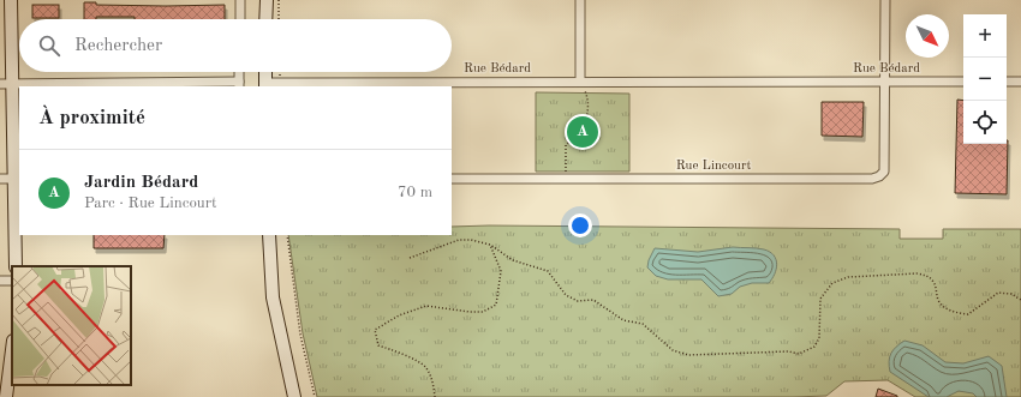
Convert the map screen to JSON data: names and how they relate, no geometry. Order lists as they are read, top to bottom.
{
  "streets": {
    "street": ["Rue Bédard", "Rue Lincourt"]
  },
  "crossings": [
    ["Rue Bédard", "Rue Lincourt"]
  ],
  "north": "bottom right",
  "page": {
    "map_buttons": ["+", "−"],
    "search": "Rechercher",
    "heading": "À proximité",
    "pins": "A",
    "list": [
      {
        "mark": "A",
        "name": "Jardin Bédard",
        "note": "Parc · Rue Lincourt",
        "value": "70 m"
      }
    ]
  }
}
